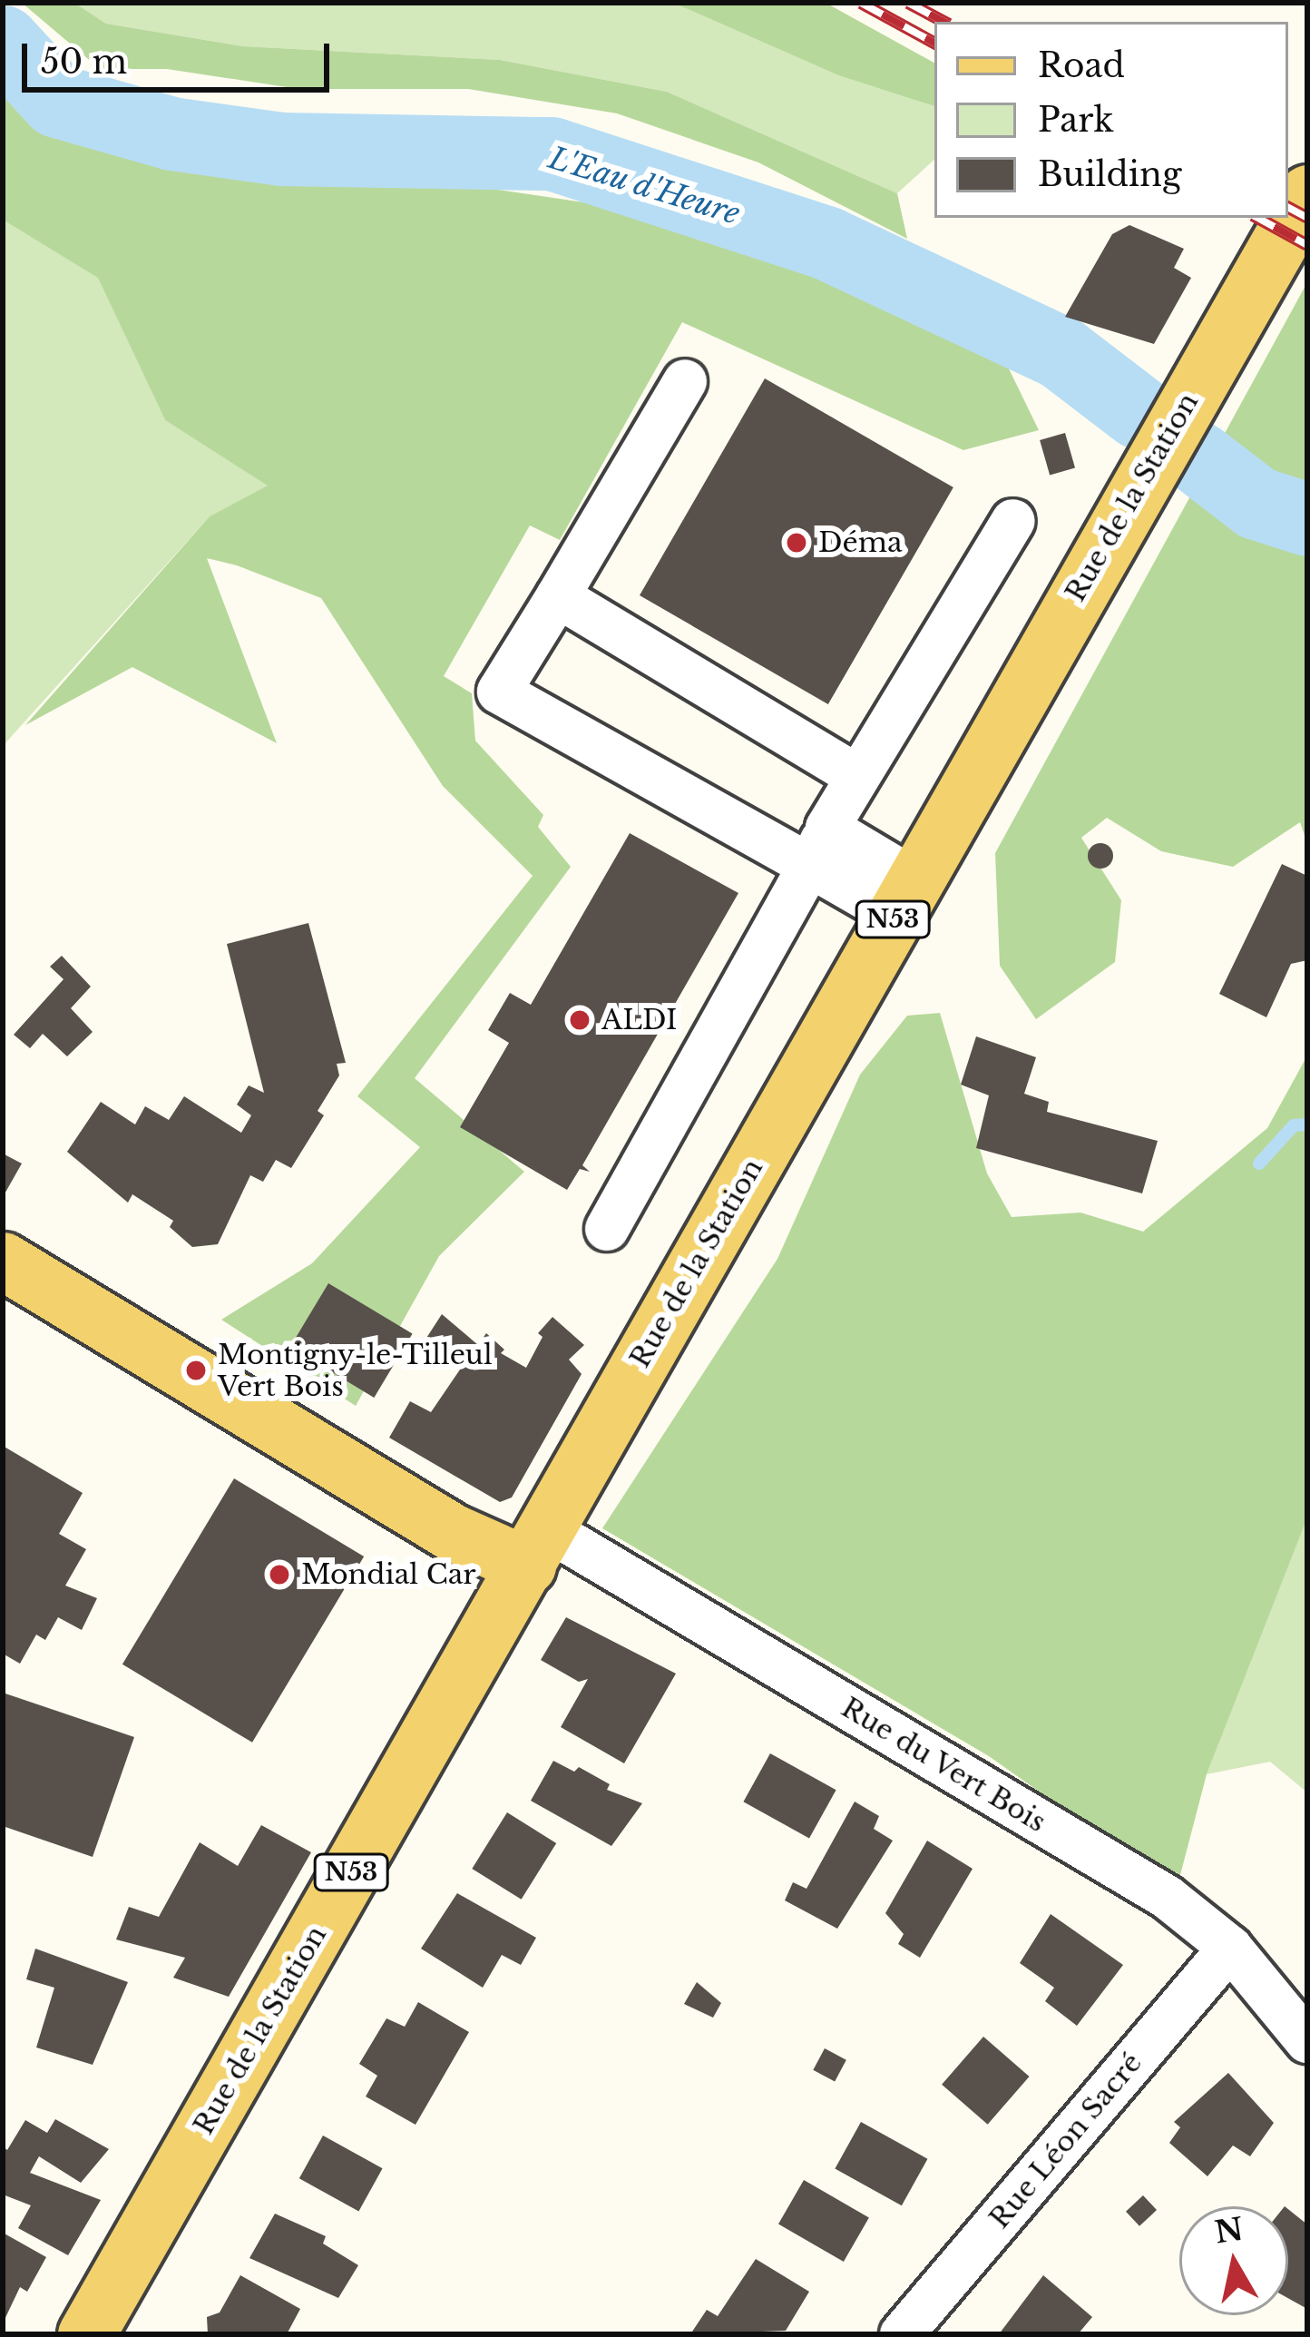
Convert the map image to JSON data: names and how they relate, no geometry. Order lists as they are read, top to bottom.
{
  "streets": {
    "main road": ["Rue de la Station", "N53"],
    "street": ["Rue du Vert Bois", "Rue Léon Sacré"]
  },
  "crossings": [
    ["Rue de la Station", "Rue du Vert Bois"],
    ["Rue du Vert Bois", "Rue Léon Sacré"]
  ],
  "water": ["L'Eau d'Heure"],
  "places": [
    "Déma",
    "ALDI",
    "Montigny-le-Tilleul Vert Bois",
    "Mondial Car"
  ],
  "legend": ["Road", "Park", "Building"],
  "scale_bar": "50 m",
  "north": "top"
}
